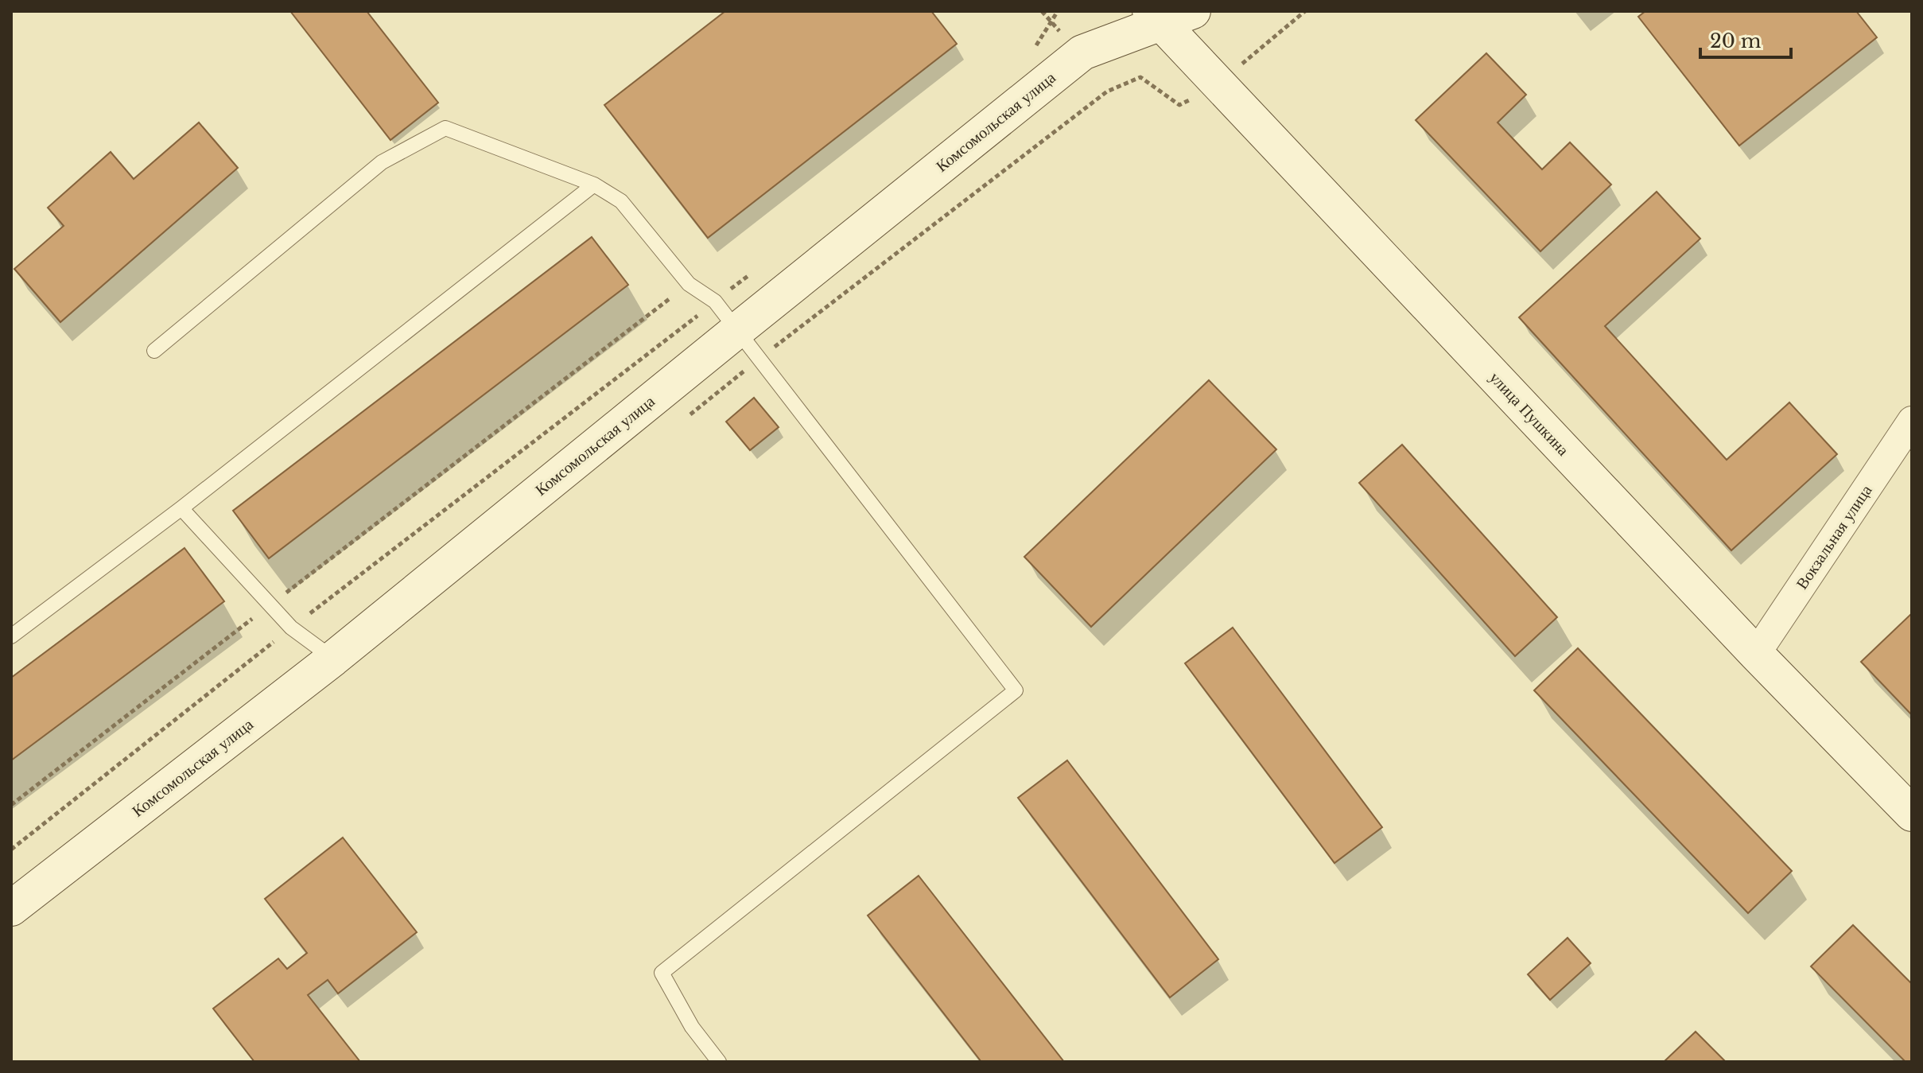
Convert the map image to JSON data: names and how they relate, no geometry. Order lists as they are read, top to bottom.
{
  "streets": {
    "main road": ["Комсомольская улица", "улица Пушкина"],
    "street": ["Вокзальная улица"]
  },
  "crossings": [
    ["Комсомольская улица", "улица Пушкина"],
    ["улица Пушкина", "Вокзальная улица"]
  ],
  "scale_bar": "20 m"
}
